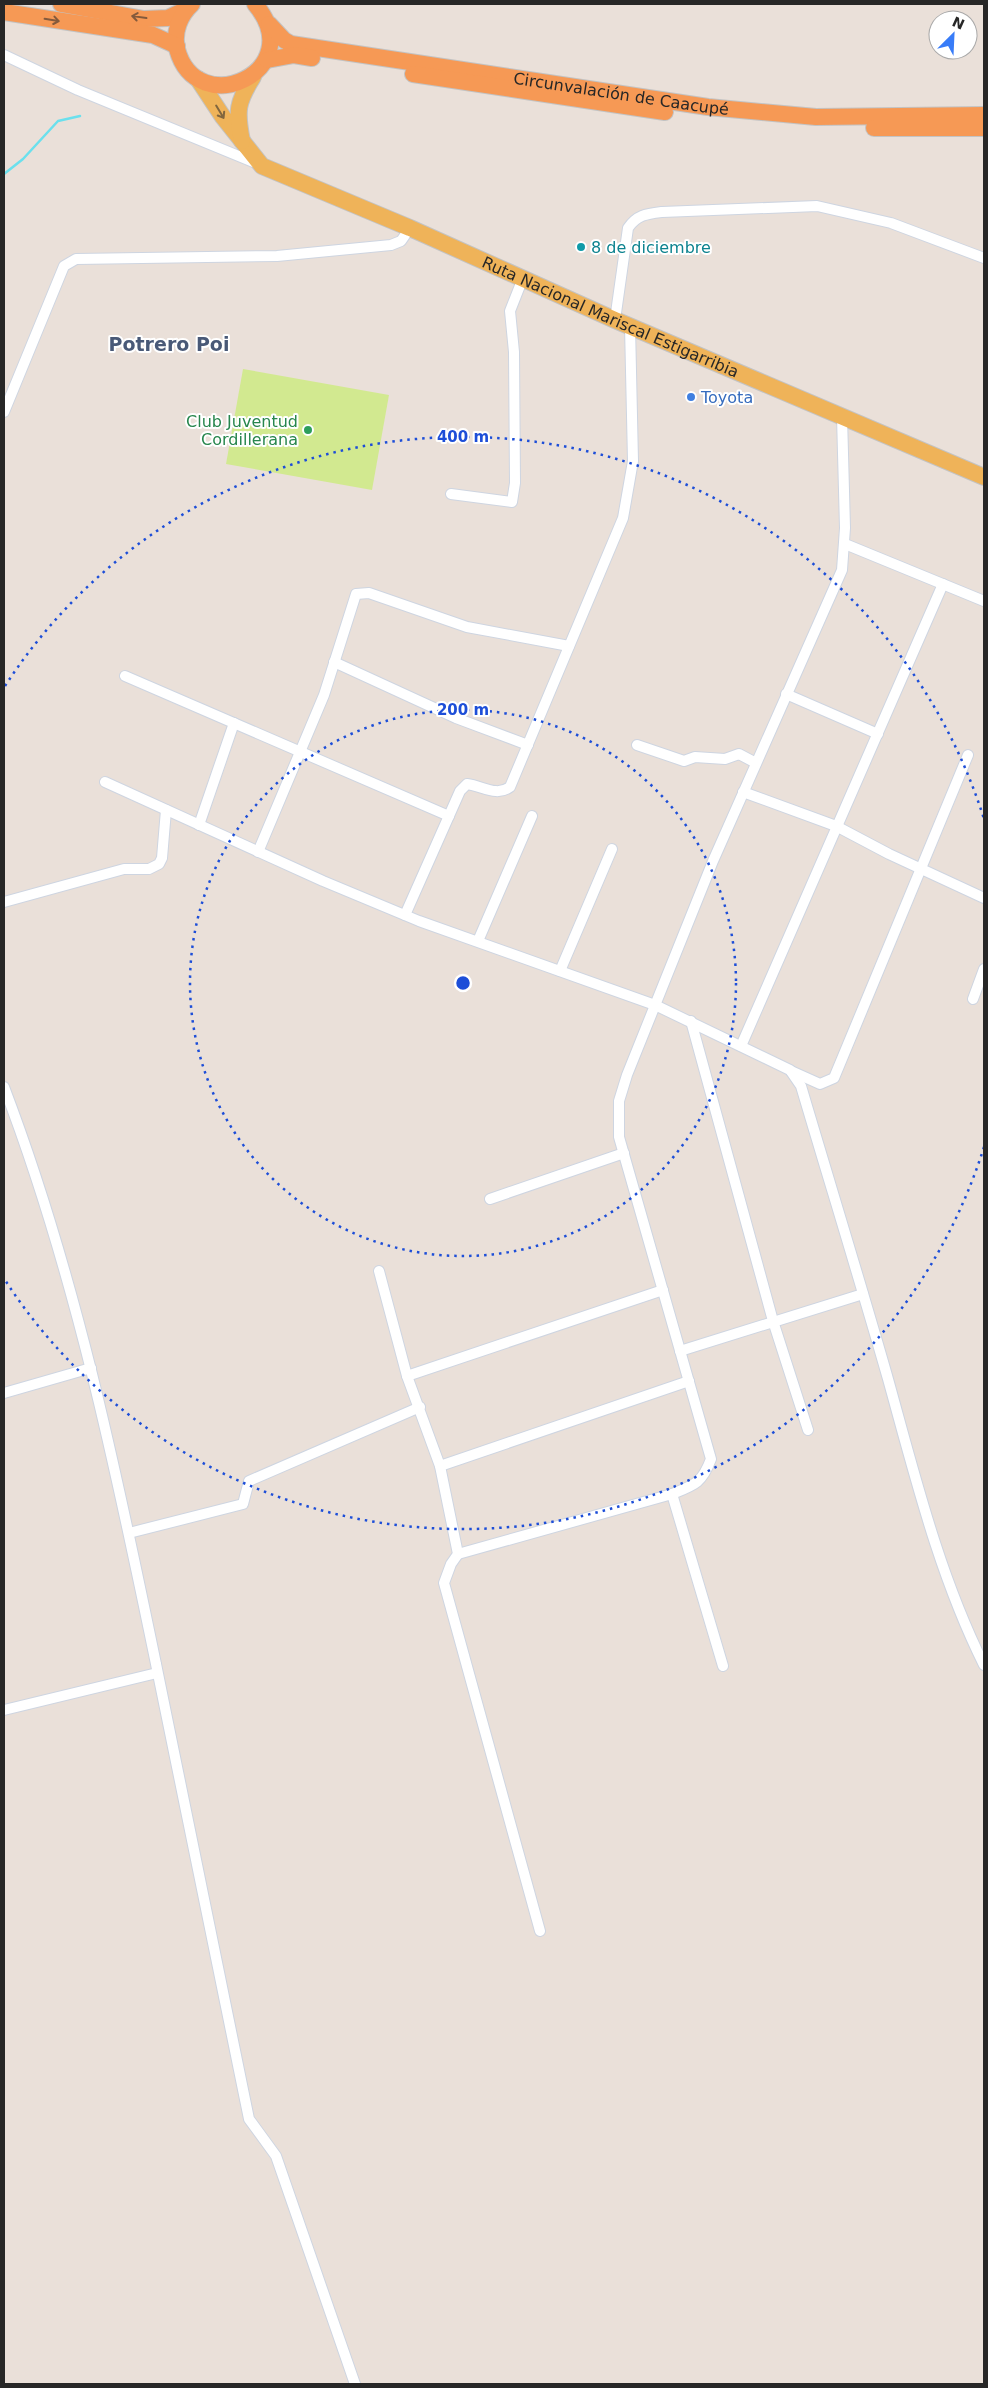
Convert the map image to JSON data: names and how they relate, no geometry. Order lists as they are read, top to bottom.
{
  "streets": {
    "highway": ["Circunvalación de Caacupé"],
    "main road": ["Ruta Nacional Mariscal Estigarribia"]
  },
  "districts": ["Potrero Poi"],
  "places": ["8 de diciembre", "Toyota", "Club Juventud Cordillerana"],
  "north": "top right",
  "rings": ["400 m", "200 m"]
}
